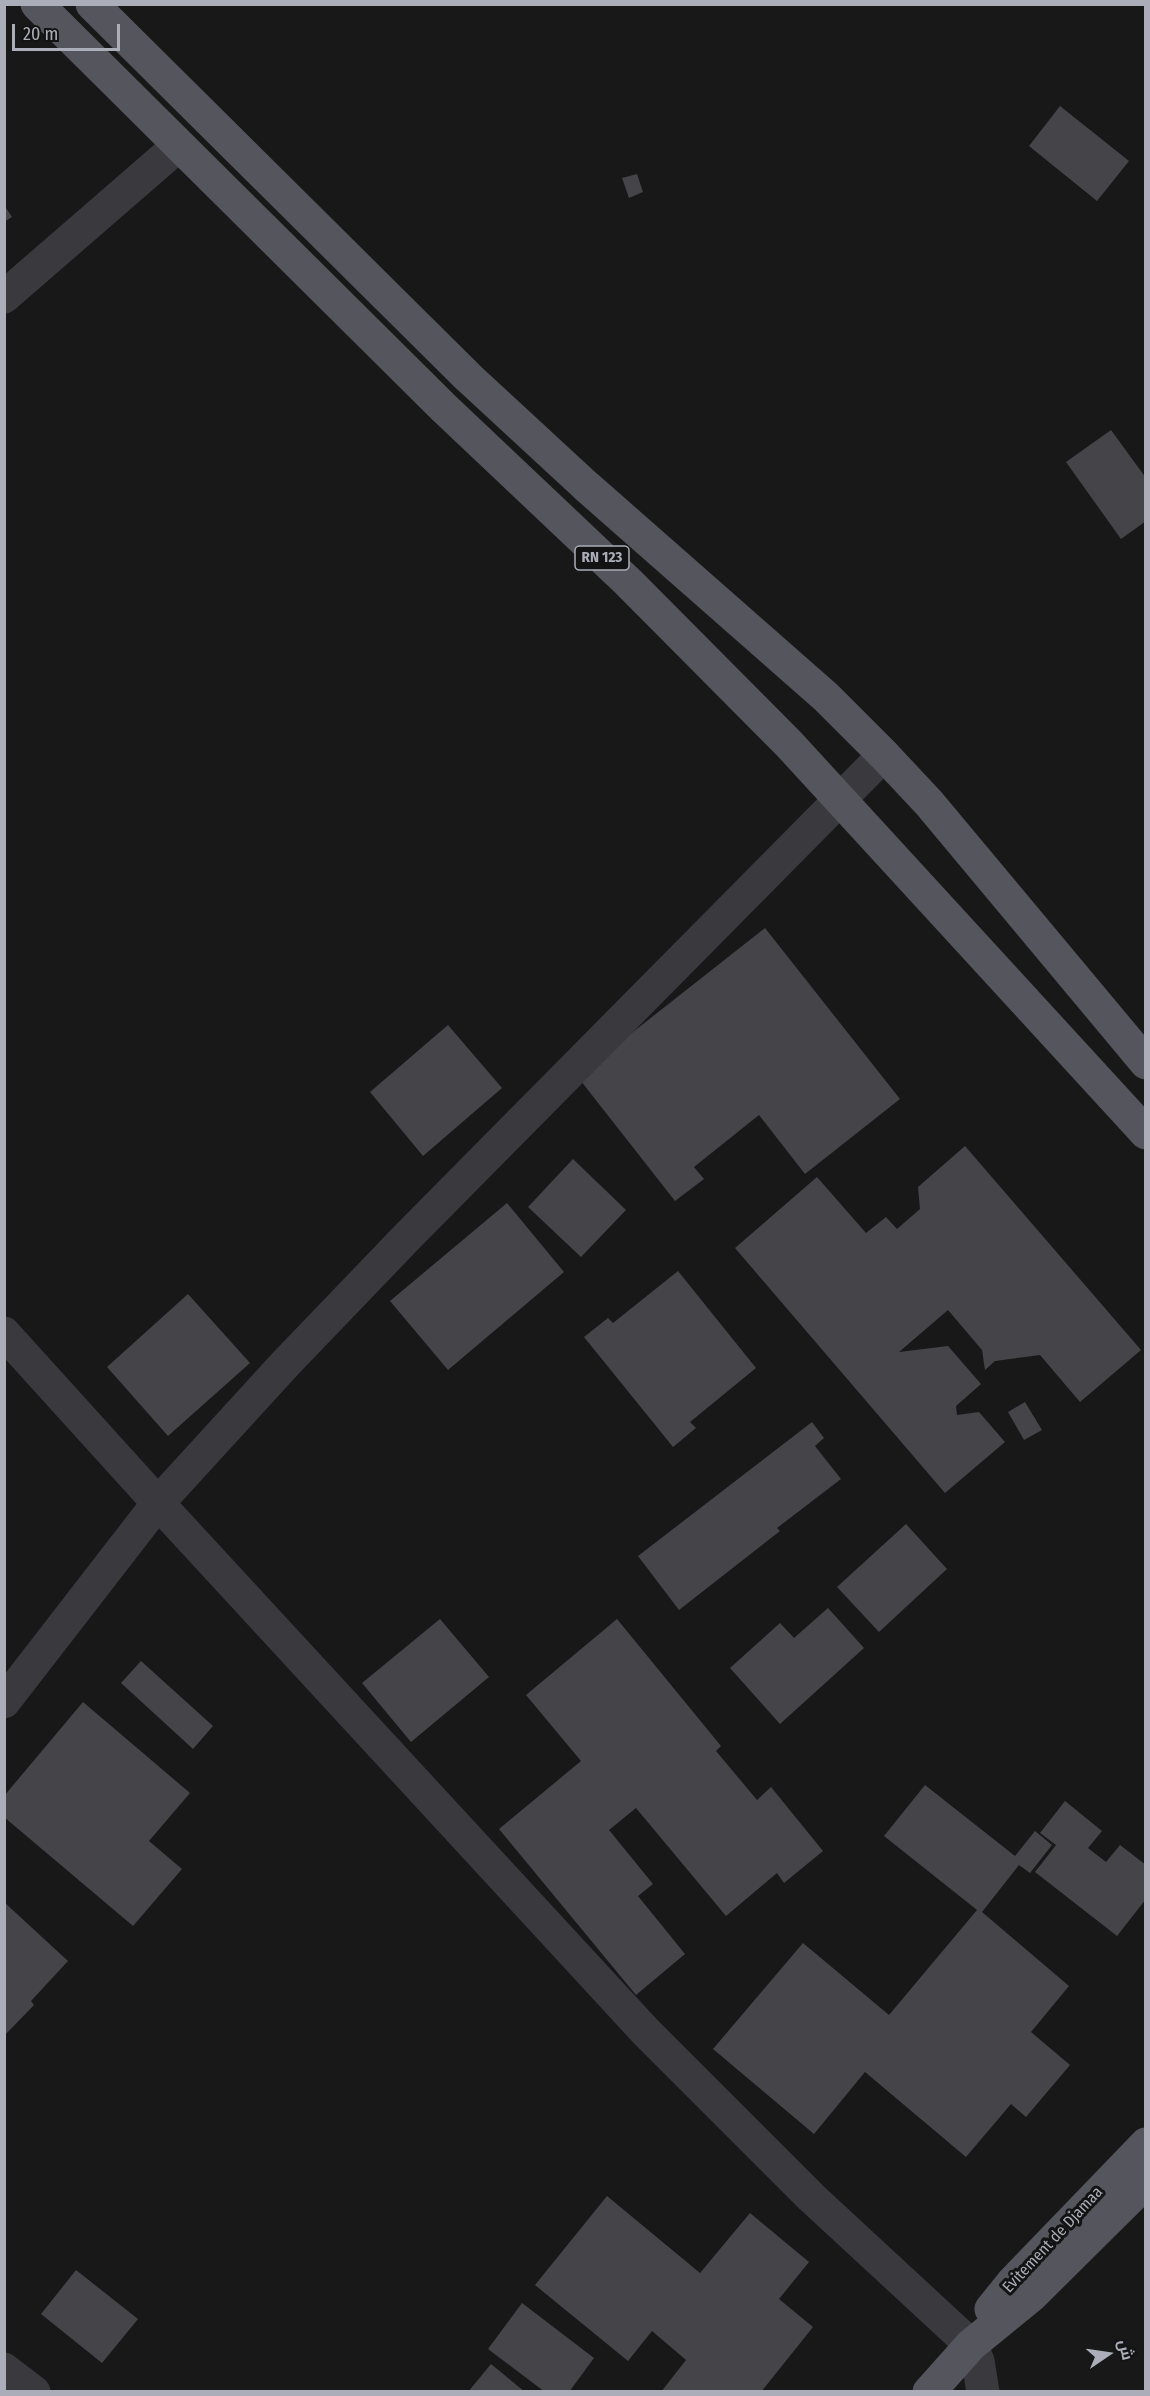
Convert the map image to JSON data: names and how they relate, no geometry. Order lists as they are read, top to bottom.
{
  "streets": {
    "main road": ["RN 123", "Evitement de Djamaa"]
  },
  "scale_bar": "20 m",
  "north": "right"
}
